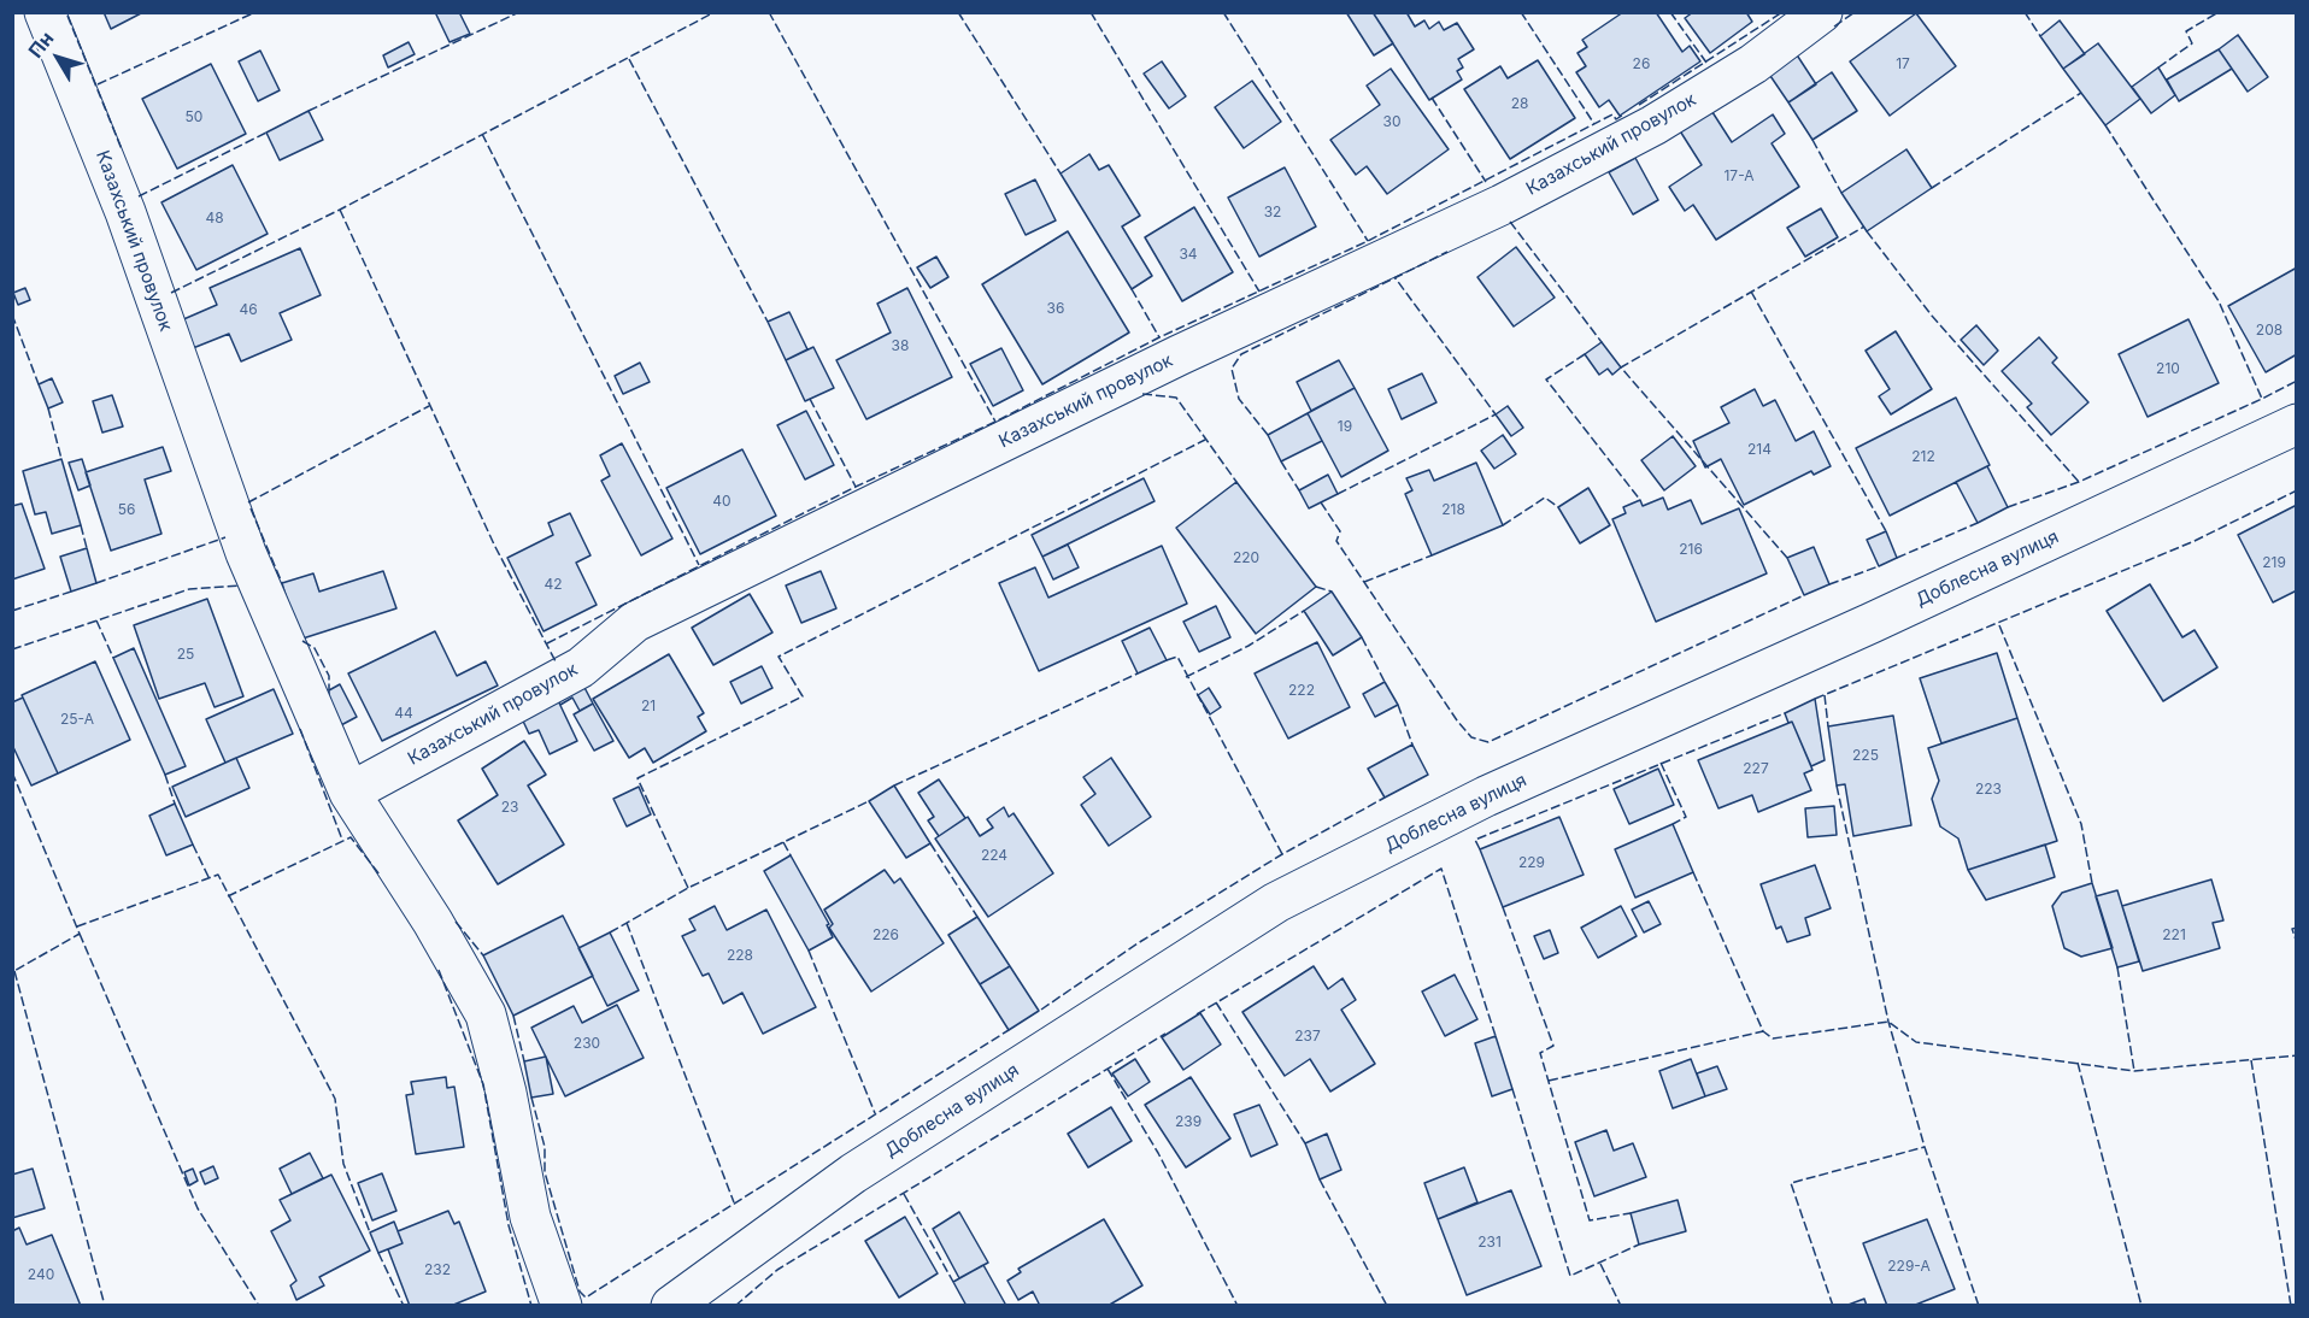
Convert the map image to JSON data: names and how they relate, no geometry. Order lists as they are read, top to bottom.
{
  "streets": {
    "street": ["Казахський провулок", "Доблесна вулиця"]
  },
  "house_numbers": [
    "26",
    "17",
    "28",
    "50",
    "30",
    "17-А",
    "32",
    "48",
    "34",
    "36",
    "46",
    "208",
    "38",
    "210",
    "19",
    "214",
    "212",
    "40",
    "56",
    "218",
    "216",
    "220",
    "219",
    "42",
    "25",
    "222",
    "21",
    "44",
    "25-А",
    "225",
    "227",
    "223",
    "23",
    "224",
    "229",
    "226",
    "221",
    "228",
    "237",
    "230",
    "239",
    "231",
    "229-А",
    "232",
    "240"
  ],
  "north": "top left"
}
